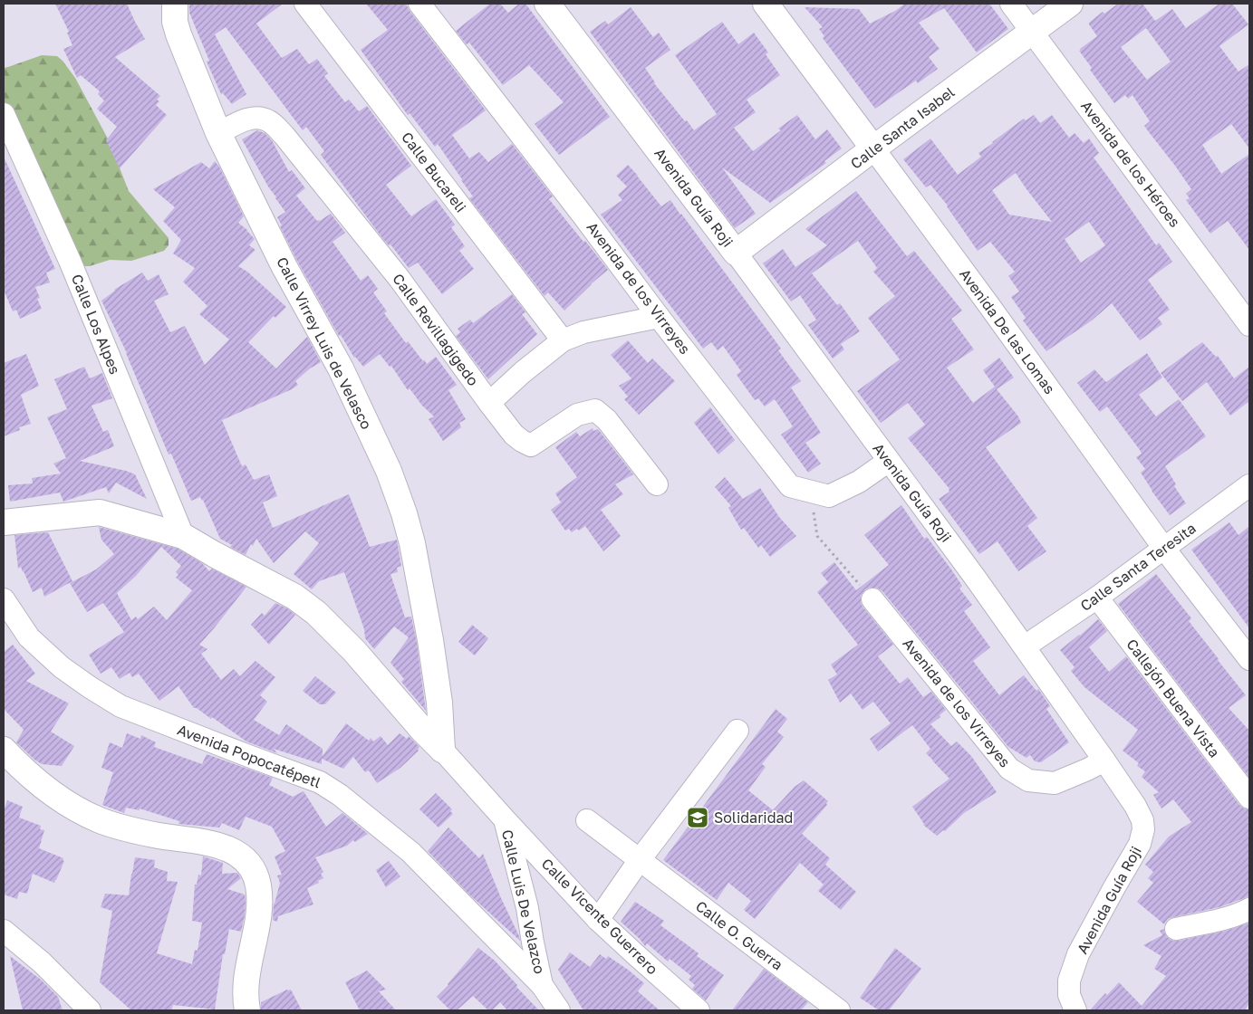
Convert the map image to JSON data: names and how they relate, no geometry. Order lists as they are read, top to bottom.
{
  "streets": {
    "street": [
      "Calle Santa Isabel",
      "Avenida de los Héroes",
      "Calle Bucareli",
      "Avenida Guía Roji",
      "Avenida de los Virreyes",
      "Calle Los Alpes",
      "Calle Revillagigedo",
      "Avenida De las Lomas",
      "Calle Virrey Luis de Velasco",
      "Calle Santa Teresita",
      "Callejón Buena Vista",
      "Avenida Popocatépetl",
      "Calle Luis De Velazco",
      "Calle Vicente Guerrero",
      "Calle O. Guerra"
    ]
  },
  "crossings": [
    ["Calle Santa Isabel", "Avenida de los Héroes"],
    ["Calle Santa Isabel", "Avenida Guía Roji"],
    ["Calle Santa Isabel", "Avenida De las Lomas"],
    ["Avenida Guía Roji", "Avenida de los Virreyes"],
    ["Avenida Guía Roji", "Calle Santa Teresita"],
    ["Calle Revillagigedo", "Calle Virrey Luis de Velasco"],
    ["Avenida De las Lomas", "Calle Santa Teresita"],
    ["Calle Santa Teresita", "Callejón Buena Vista"],
    ["Avenida Popocatépetl", "Calle Luis De Velazco"],
    ["Calle Luis De Velazco", "Calle Vicente Guerrero"]
  ],
  "places": {
    "school or university": ["Solidaridad"]
  }
}
